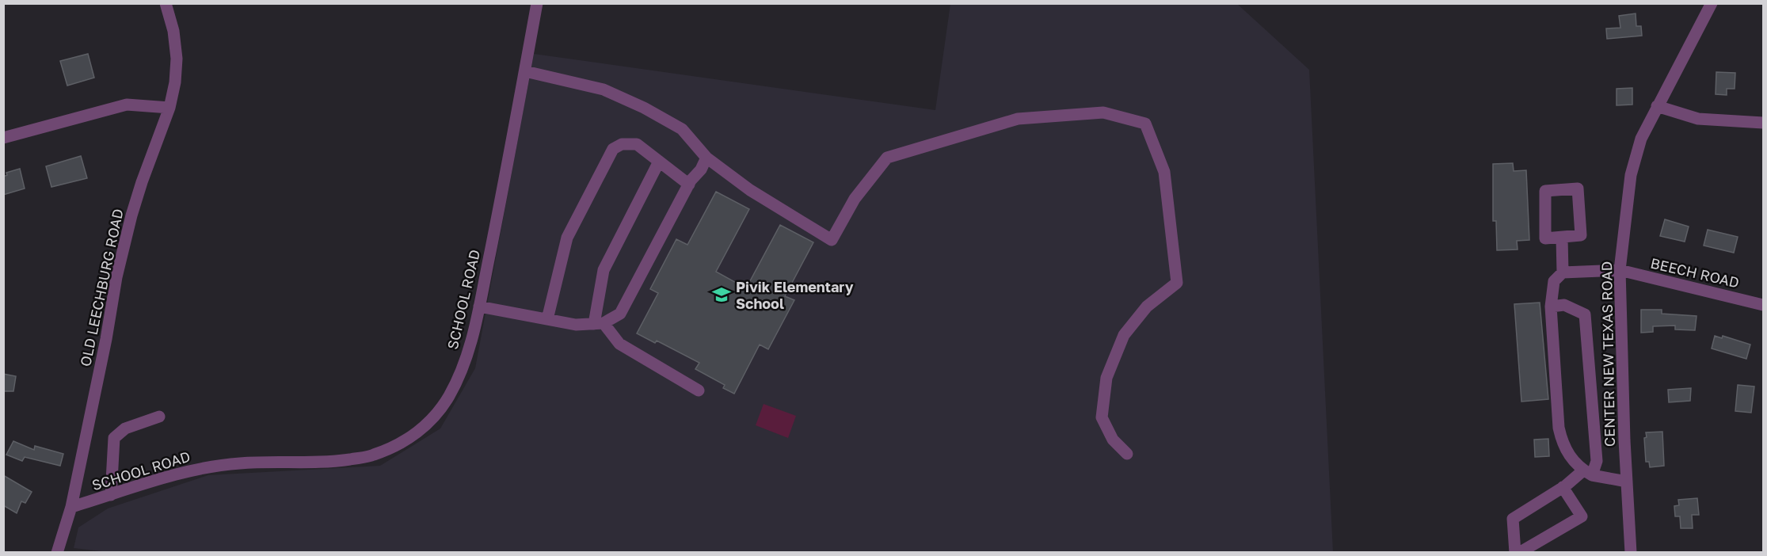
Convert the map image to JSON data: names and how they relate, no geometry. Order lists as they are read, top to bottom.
{
  "streets": {
    "street": [
      "BEECH ROAD",
      "OLD LEECHBURG ROAD",
      "SCHOOL ROAD",
      "CENTER NEW TEXAS ROAD"
    ]
  },
  "crossings": [
    ["BEECH ROAD", "CENTER NEW TEXAS ROAD"],
    ["OLD LEECHBURG ROAD", "SCHOOL ROAD"]
  ],
  "places": {
    "school or university": ["Pivik Elementary School"]
  }
}
